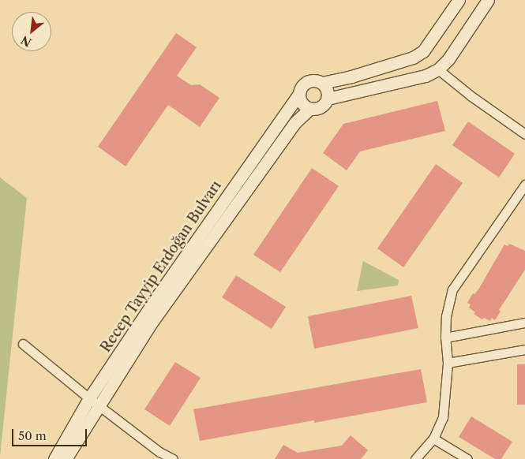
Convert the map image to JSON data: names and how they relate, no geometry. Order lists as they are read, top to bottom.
{
  "streets": {
    "street": ["Recep Tayyip Erdoğan Bulvarı"]
  },
  "scale_bar": "50 m",
  "north": "bottom left"
}
